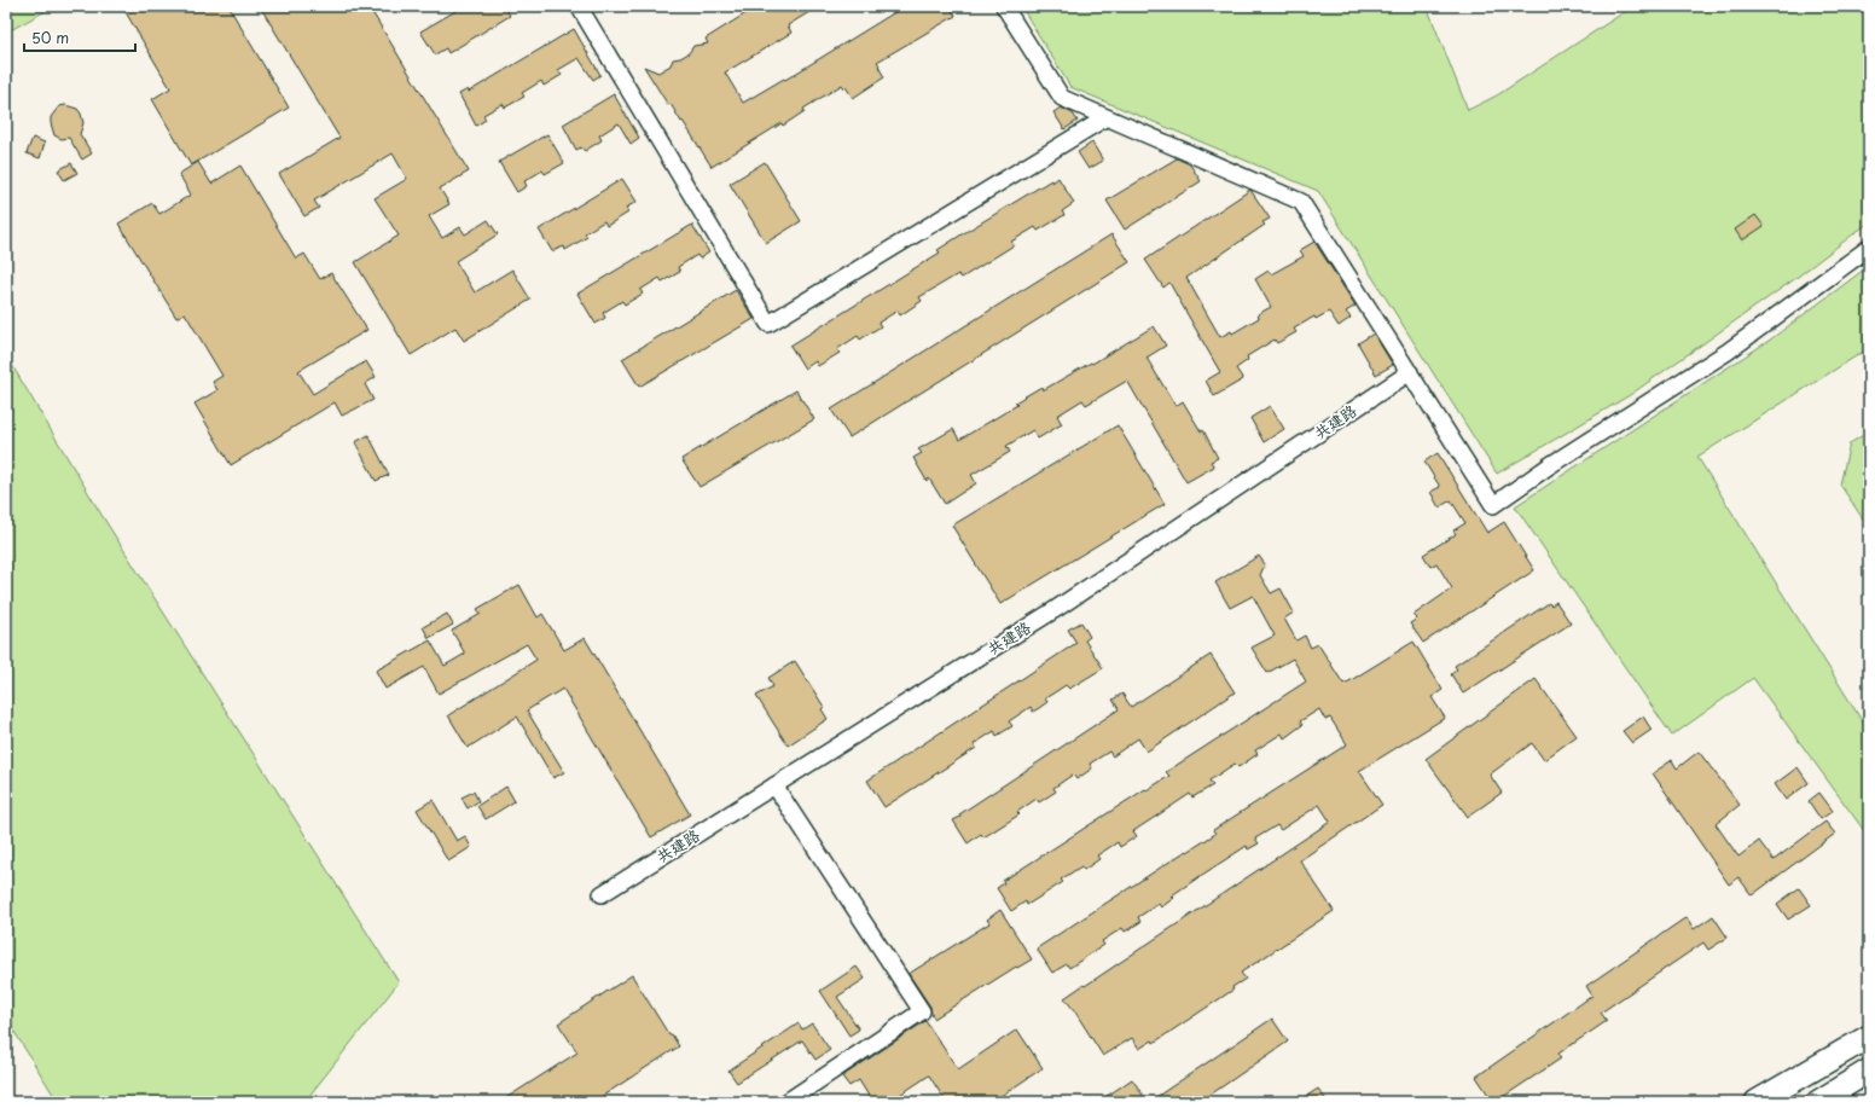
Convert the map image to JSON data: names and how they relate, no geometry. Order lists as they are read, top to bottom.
{
  "streets": {
    "street": ["共建路"]
  },
  "scale_bar": "50 m"
}
